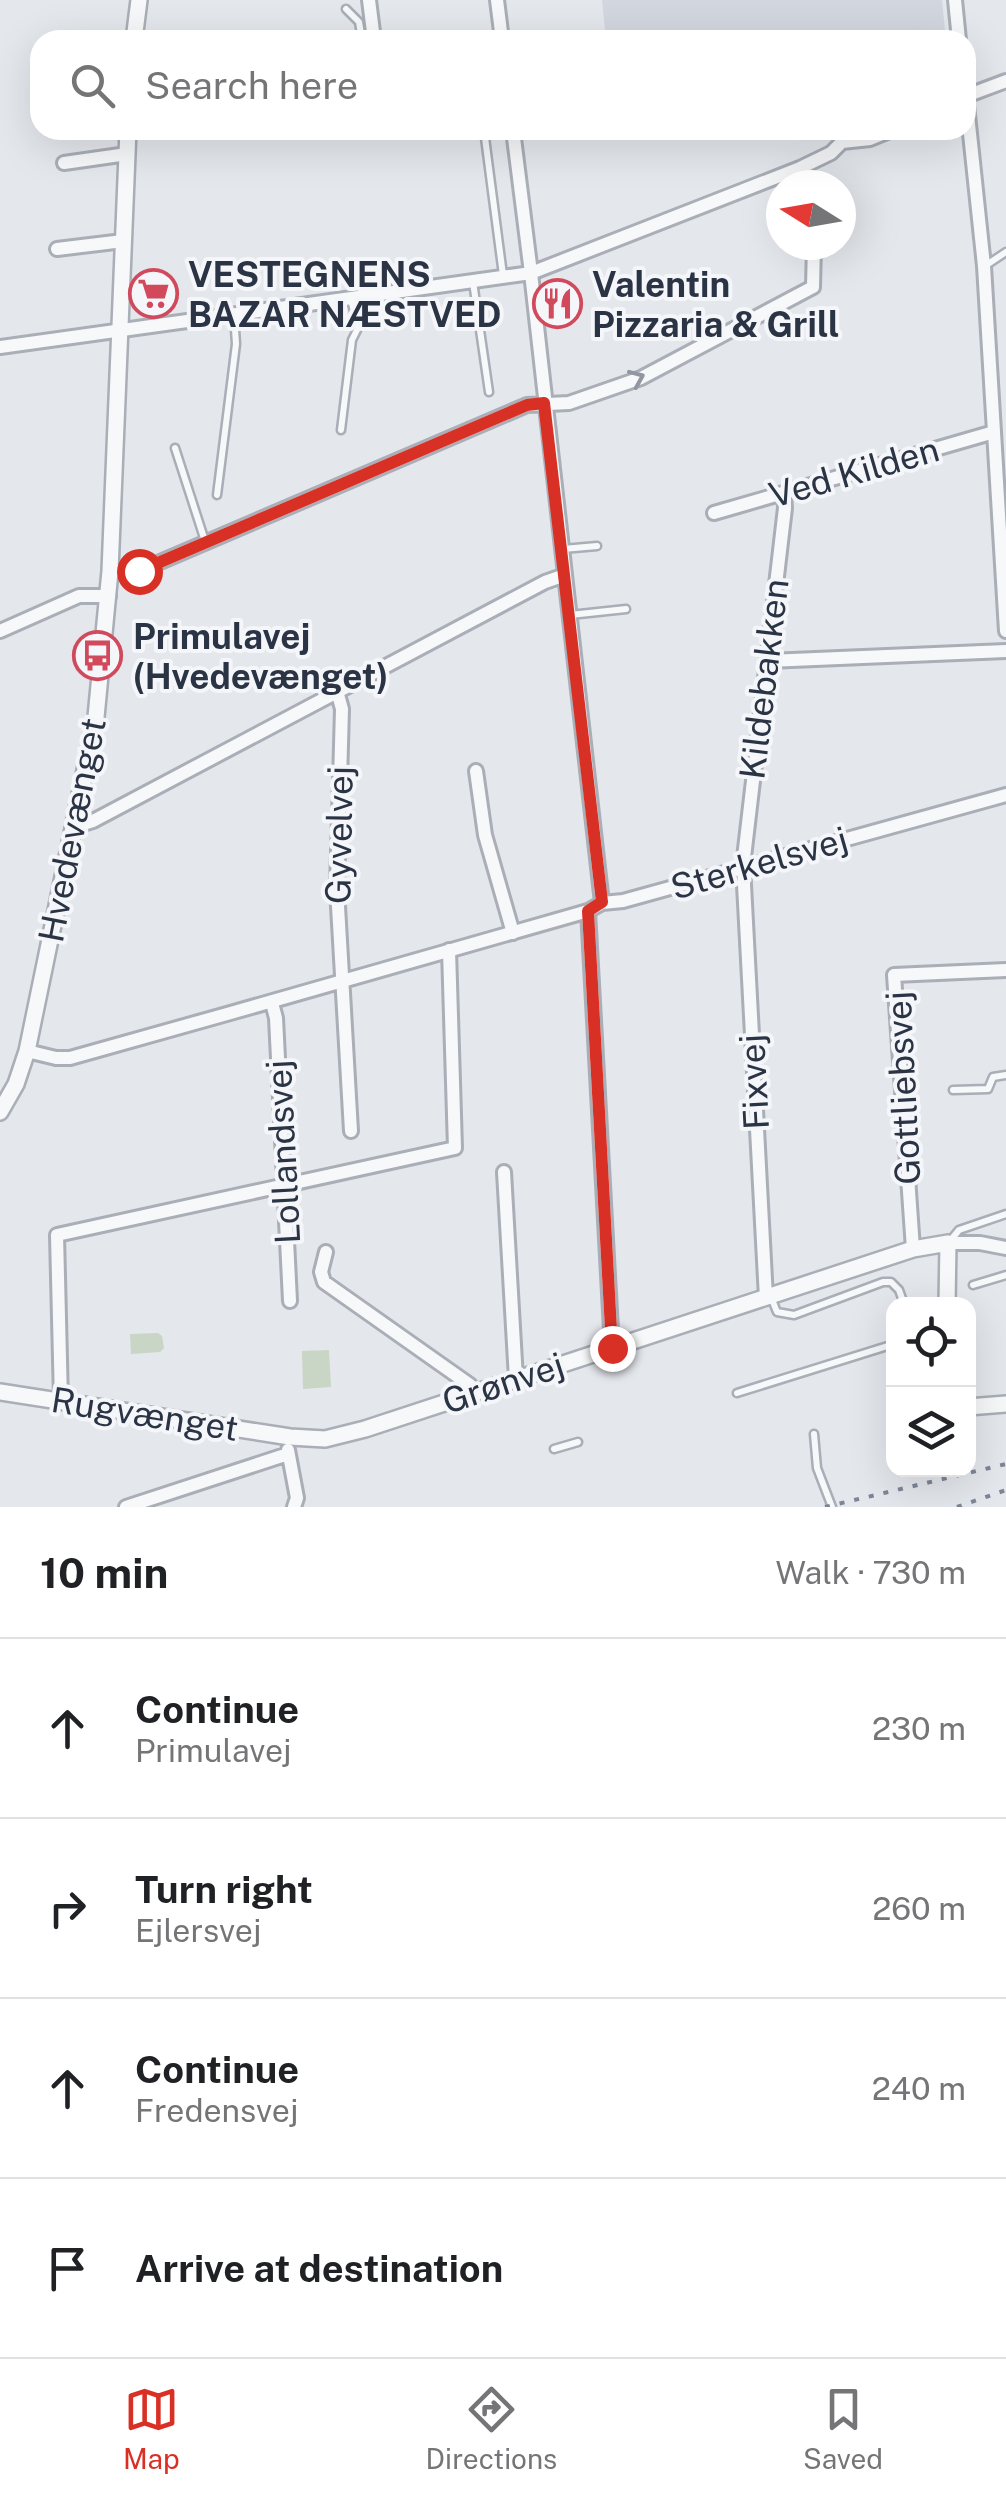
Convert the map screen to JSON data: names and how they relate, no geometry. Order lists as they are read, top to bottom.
{
  "streets": {
    "street": [
      "Ved Kilden",
      "Kildebakken",
      "Hvedevænget",
      "Gyvelvej",
      "Sterkelsvej",
      "Fixvej",
      "Gottliebsvej",
      "Lollandsvej",
      "Grønvej",
      "Rugvænget"
    ]
  },
  "crossings": [
    ["Ved Kilden", "Kildebakken"],
    ["Kildebakken", "Sterkelsvej"],
    ["Kildebakken", "Fixvej"],
    ["Hvedevænget", "Sterkelsvej"],
    ["Gyvelvej", "Sterkelsvej"],
    ["Sterkelsvej", "Fixvej"],
    ["Sterkelsvej", "Lollandsvej"],
    ["Fixvej", "Grønvej"],
    ["Gottliebsvej", "Grønvej"],
    ["Grønvej", "Rugvænget"]
  ],
  "places": {
    "supermarket": ["VESTEGNENS BAZAR NÆSTVED"],
    "restaurant": ["Valentin Pizzaria & Grill"],
    "bus stop": ["Primulavej (Hvedevænget)"]
  },
  "north": "left",
  "page": {
    "search": "Search here",
    "heading": ["10 min", "Walk · 730 m"],
    "list": [
      ["Continue", "Primulavej", "230 m"],
      ["Turn right", "Ejlersvej", "260 m"],
      ["Continue", "Fredensvej", "240 m"],
      "Arrive at destination"
    ],
    "nav": ["Map", "Directions", "Saved"]
  }
}
